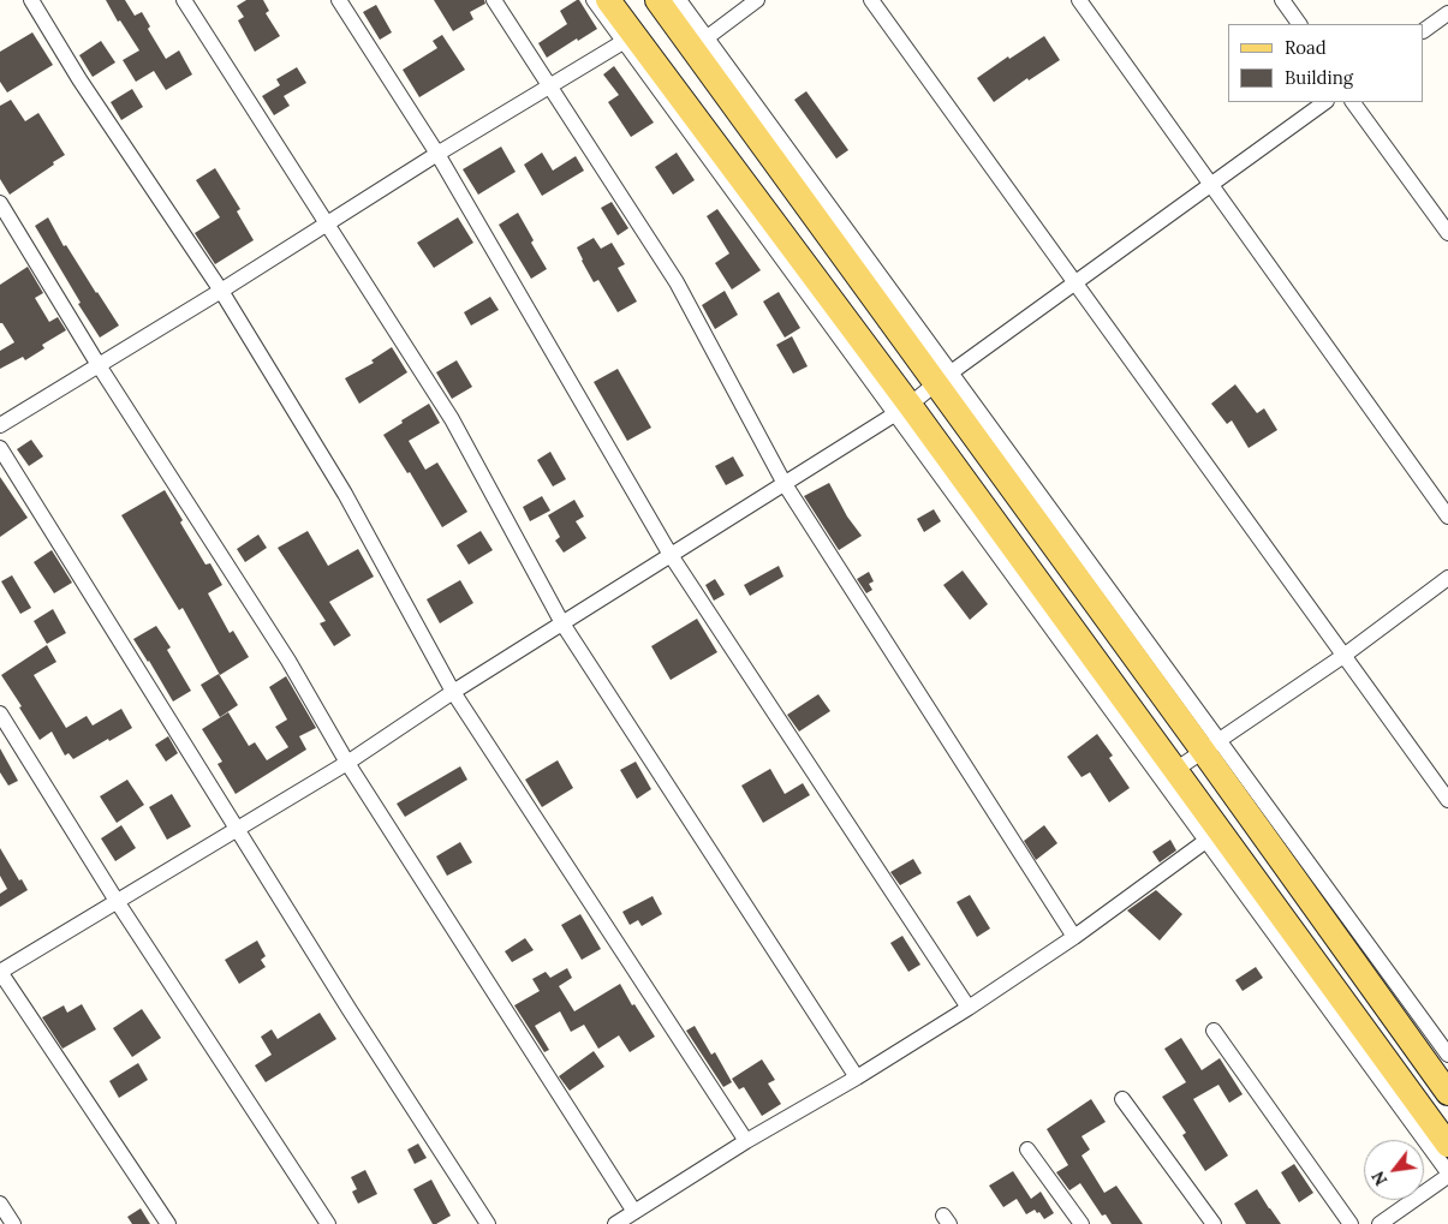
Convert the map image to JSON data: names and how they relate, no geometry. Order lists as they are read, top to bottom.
{
  "legend": ["Road", "Building"],
  "north": "bottom left"
}
